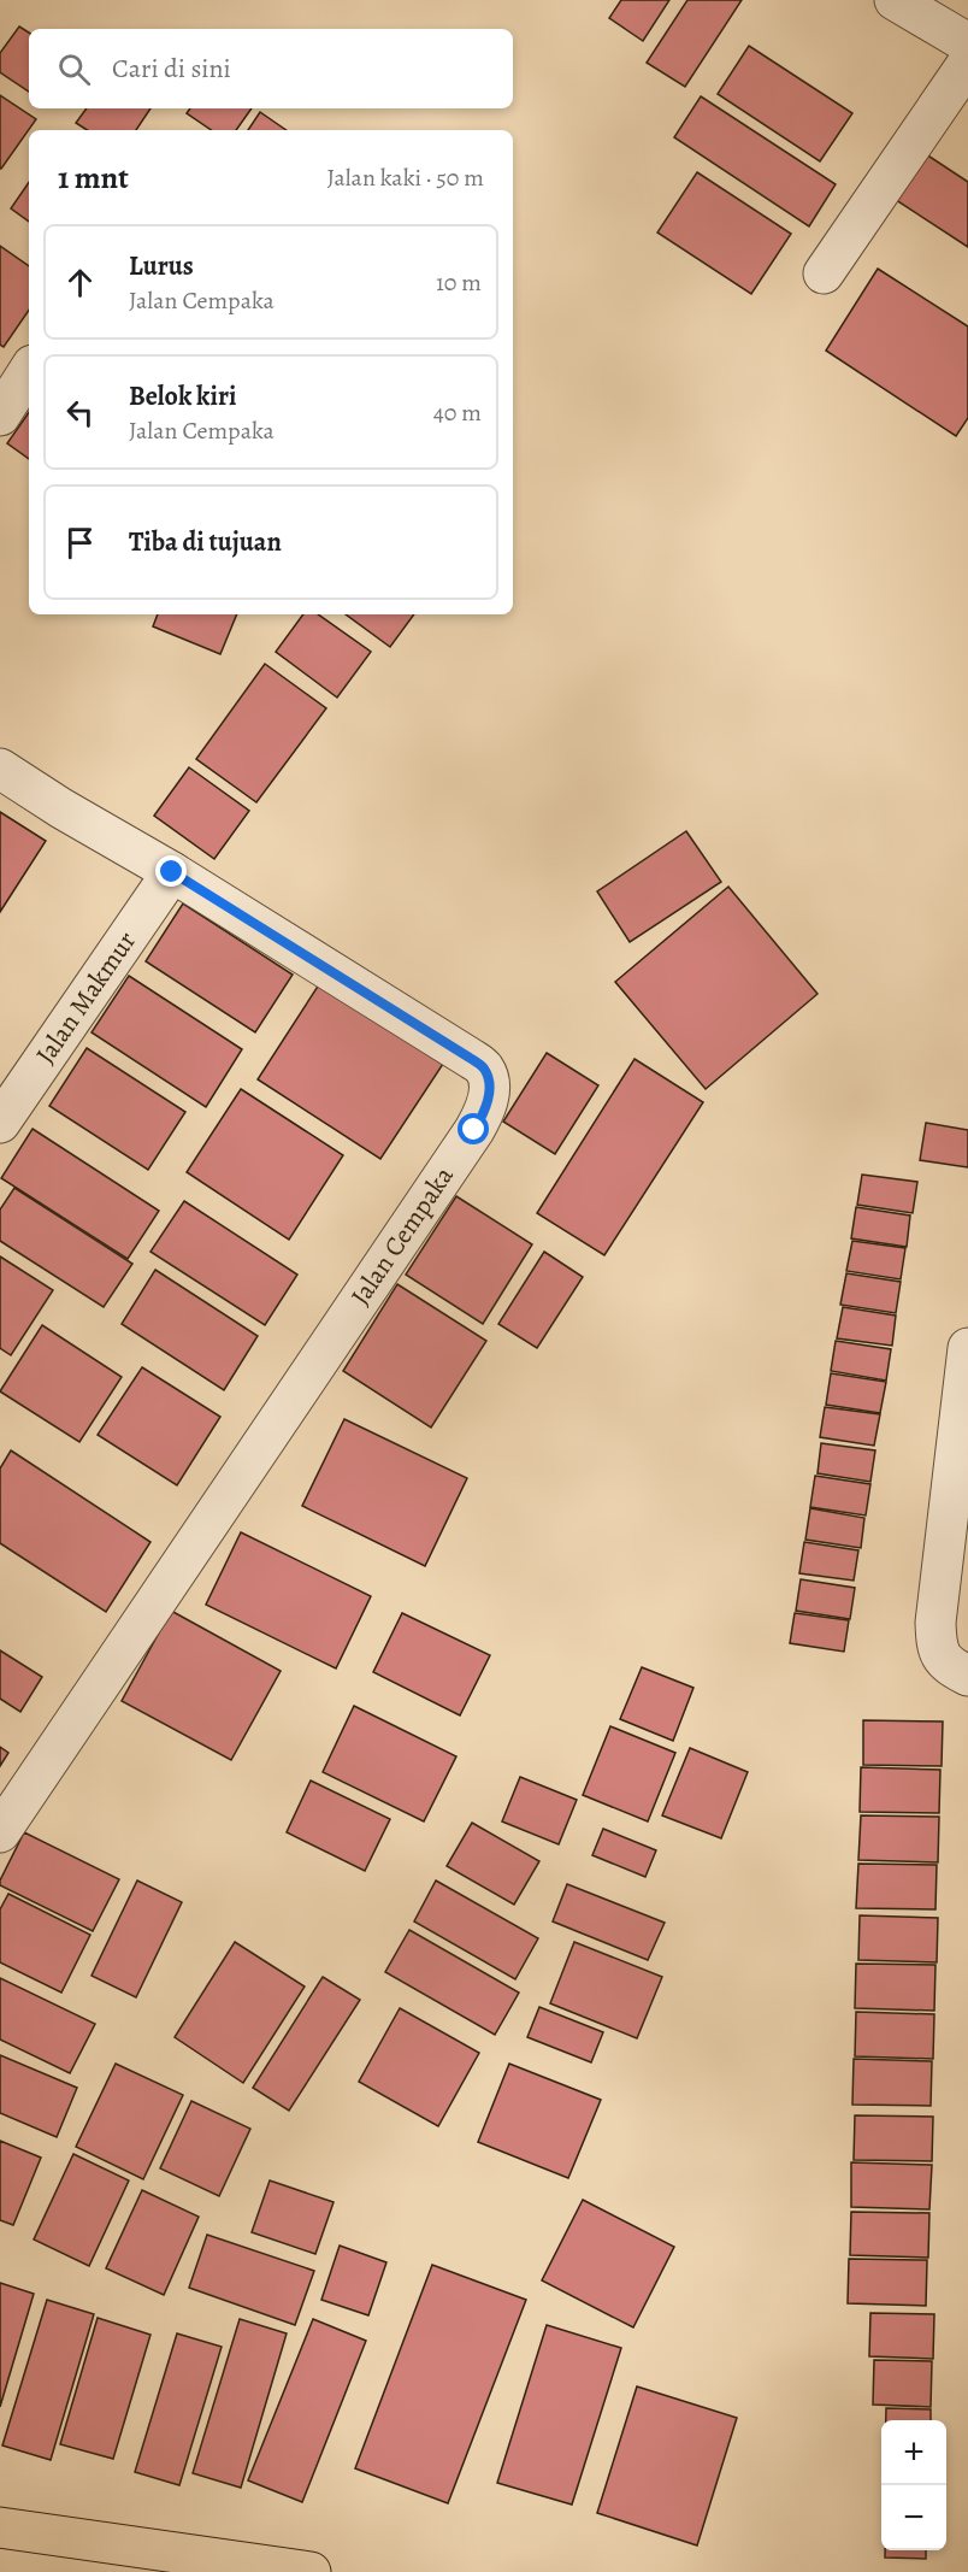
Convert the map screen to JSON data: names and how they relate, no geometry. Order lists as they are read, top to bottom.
{
  "streets": {
    "street": ["Jalan Makmur", "Jalan Cempaka"]
  },
  "crossings": [
    ["Jalan Makmur", "Jalan Cempaka"]
  ],
  "page": {
    "search": "Cari di sini",
    "heading": ["1 mnt", "Jalan kaki · 50 m"],
    "list": [
      ["Lurus", "Jalan Cempaka", "10 m"],
      ["Belok kiri", "Jalan Cempaka", "40 m"],
      "Tiba di tujuan"
    ],
    "map_buttons": ["+", "−"]
  }
}
